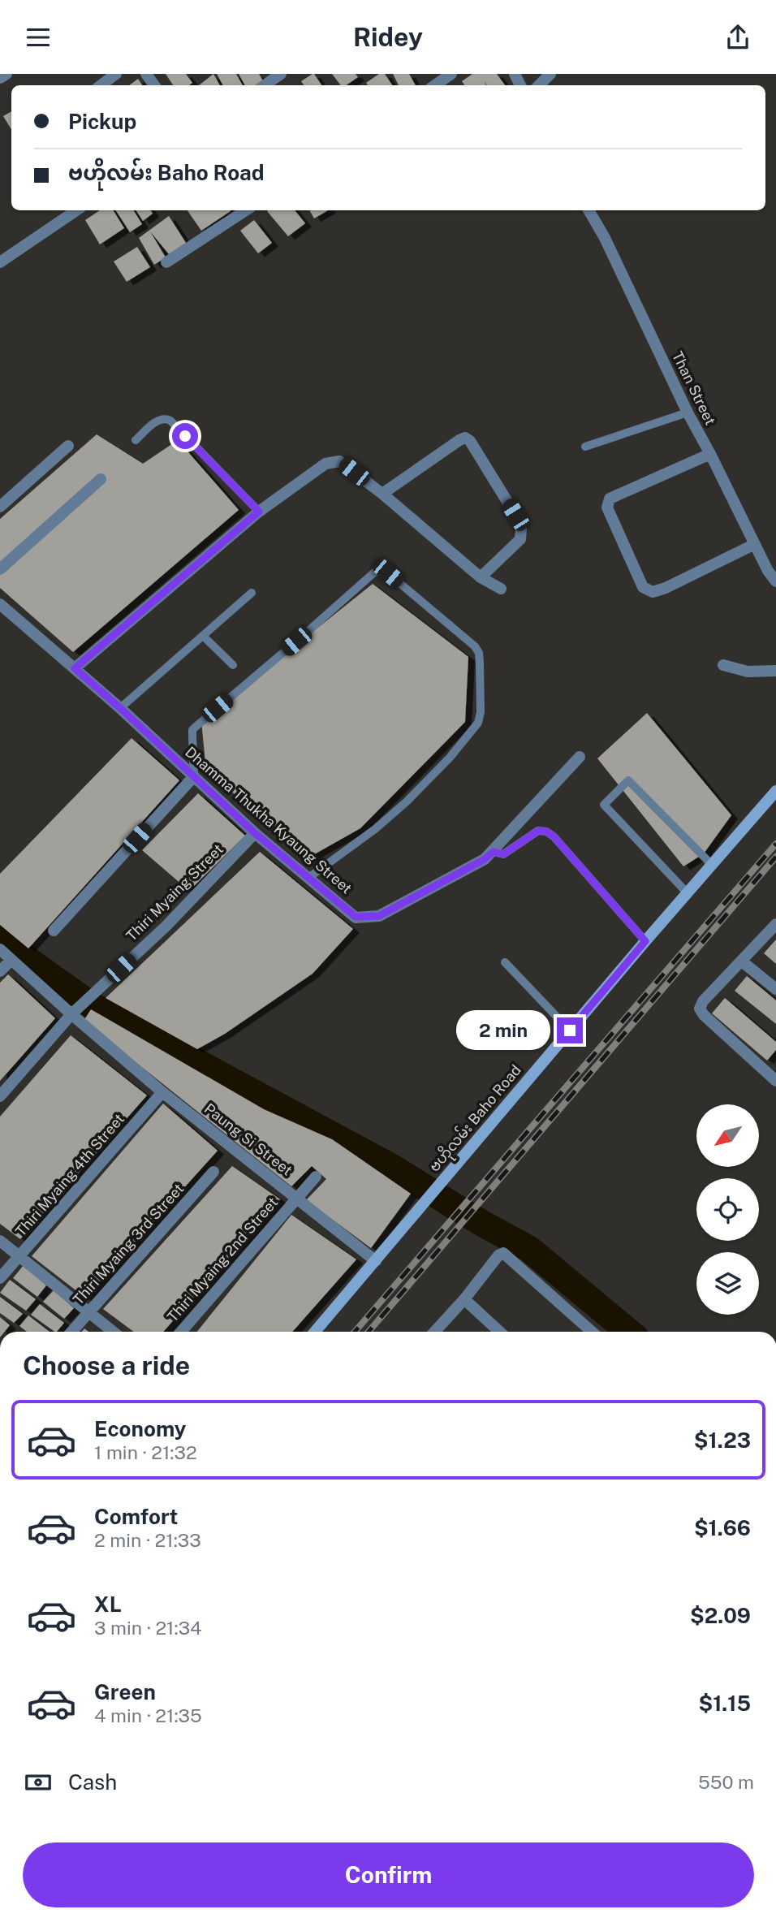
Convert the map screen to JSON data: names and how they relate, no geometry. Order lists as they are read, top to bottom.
{
  "streets": {
    "main road": ["ဗဟိုလမ်း Baho Road"],
    "street": [
      "Than Street",
      "Dhamma Thukha Kyaung Street",
      "Thiri Myaing Street",
      "Paung Si Street",
      "Thiri Myaing 4th Street",
      "Thiri Myaing 3rd Street",
      "Thiri Myaing 2nd Street"
    ]
  },
  "crossings": [
    ["Dhamma Thukha Kyaung Street", "Thiri Myaing Street"],
    ["Thiri Myaing Street", "Paung Si Street"],
    ["ဗဟိုလမ်း Baho Road", "Paung Si Street"],
    ["Paung Si Street", "Thiri Myaing 4th Street"],
    ["Paung Si Street", "Thiri Myaing 2nd Street"]
  ],
  "north": "bottom left",
  "page": {
    "header": "Ridey",
    "banner": ["Pickup", "ဗဟိုလမ်း Baho Road"],
    "bubble": "2 min",
    "heading": "Choose a ride",
    "list": [
      {
        "name": "Economy",
        "note": "1 min · 21:32",
        "value": "$1.23"
      },
      {
        "name": "Comfort",
        "note": "2 min · 21:33",
        "value": "$1.66"
      },
      {
        "name": "XL",
        "note": "3 min · 21:34",
        "value": "$2.09"
      },
      {
        "name": "Green",
        "note": "4 min · 21:35",
        "value": "$1.15"
      }
    ],
    "pay": ["Cash", "550 m"],
    "buttons": "Confirm"
  }
}
